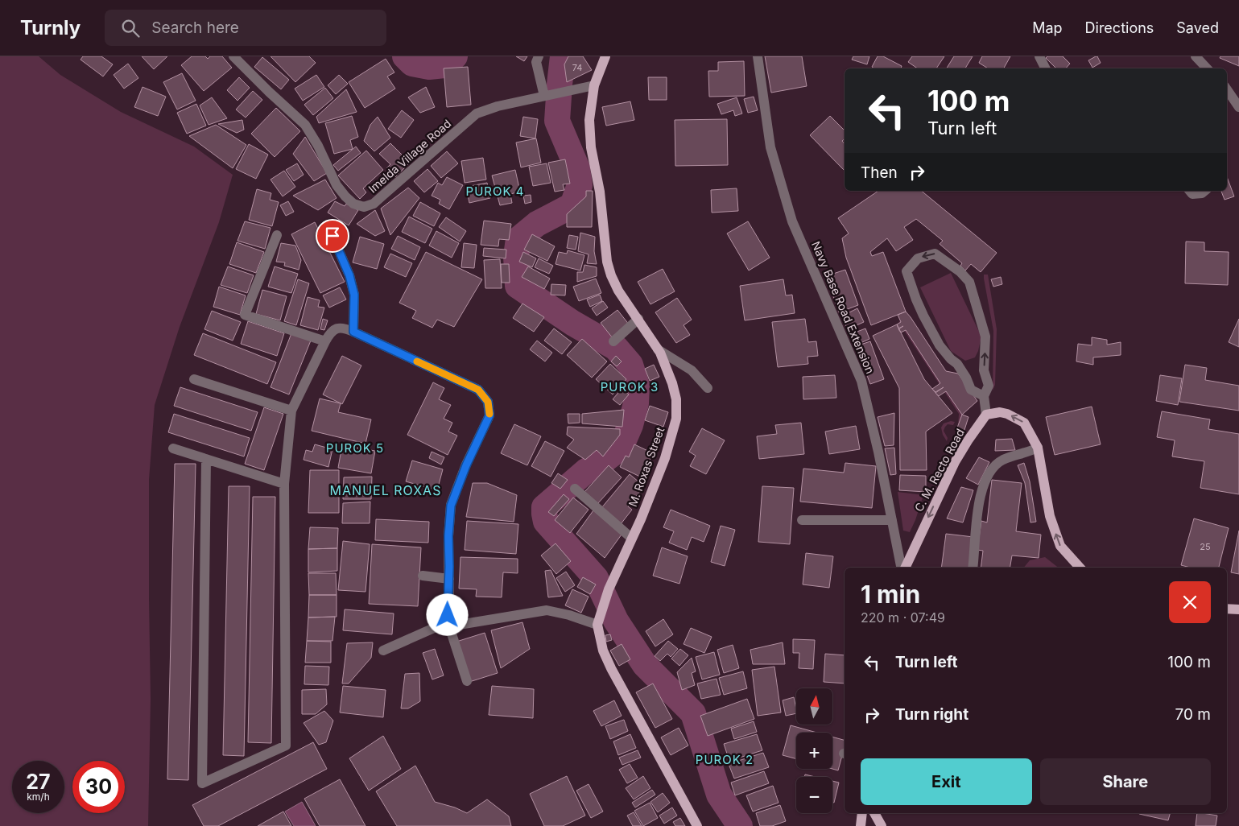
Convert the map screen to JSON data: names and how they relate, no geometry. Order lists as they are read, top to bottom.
{
  "streets": {
    "main road": ["M. Roxas Street", "C. M. Recto Road"],
    "street": ["Imelda Village Road", "Navy Base Road Extension"]
  },
  "crossings": [
    ["Imelda Village Road", "M. Roxas Street"]
  ],
  "one_way": ["C. M. Recto Road"],
  "districts": [
    "PUROK 4",
    "PUROK 3",
    "PUROK 5",
    "MANUEL ROXAS",
    "PUROK 2"
  ],
  "house_numbers": ["74", "25"],
  "north": "top",
  "page": {
    "header": "Turnly",
    "search": "Search here",
    "nav": ["Map", "Directions", "Saved"],
    "turn": ["100 m", "Turn left"],
    "then": "Then",
    "heading": ["1 min", "220 m · 07:49"],
    "list": [
      {
        "name": "Turn left",
        "value": "100 m"
      },
      {
        "name": "Turn right",
        "value": "70 m"
      }
    ],
    "map_buttons": ["+", "−"],
    "buttons": ["Exit", "Share"],
    "speed": "27 km/h",
    "limit": "30"
  }
}
